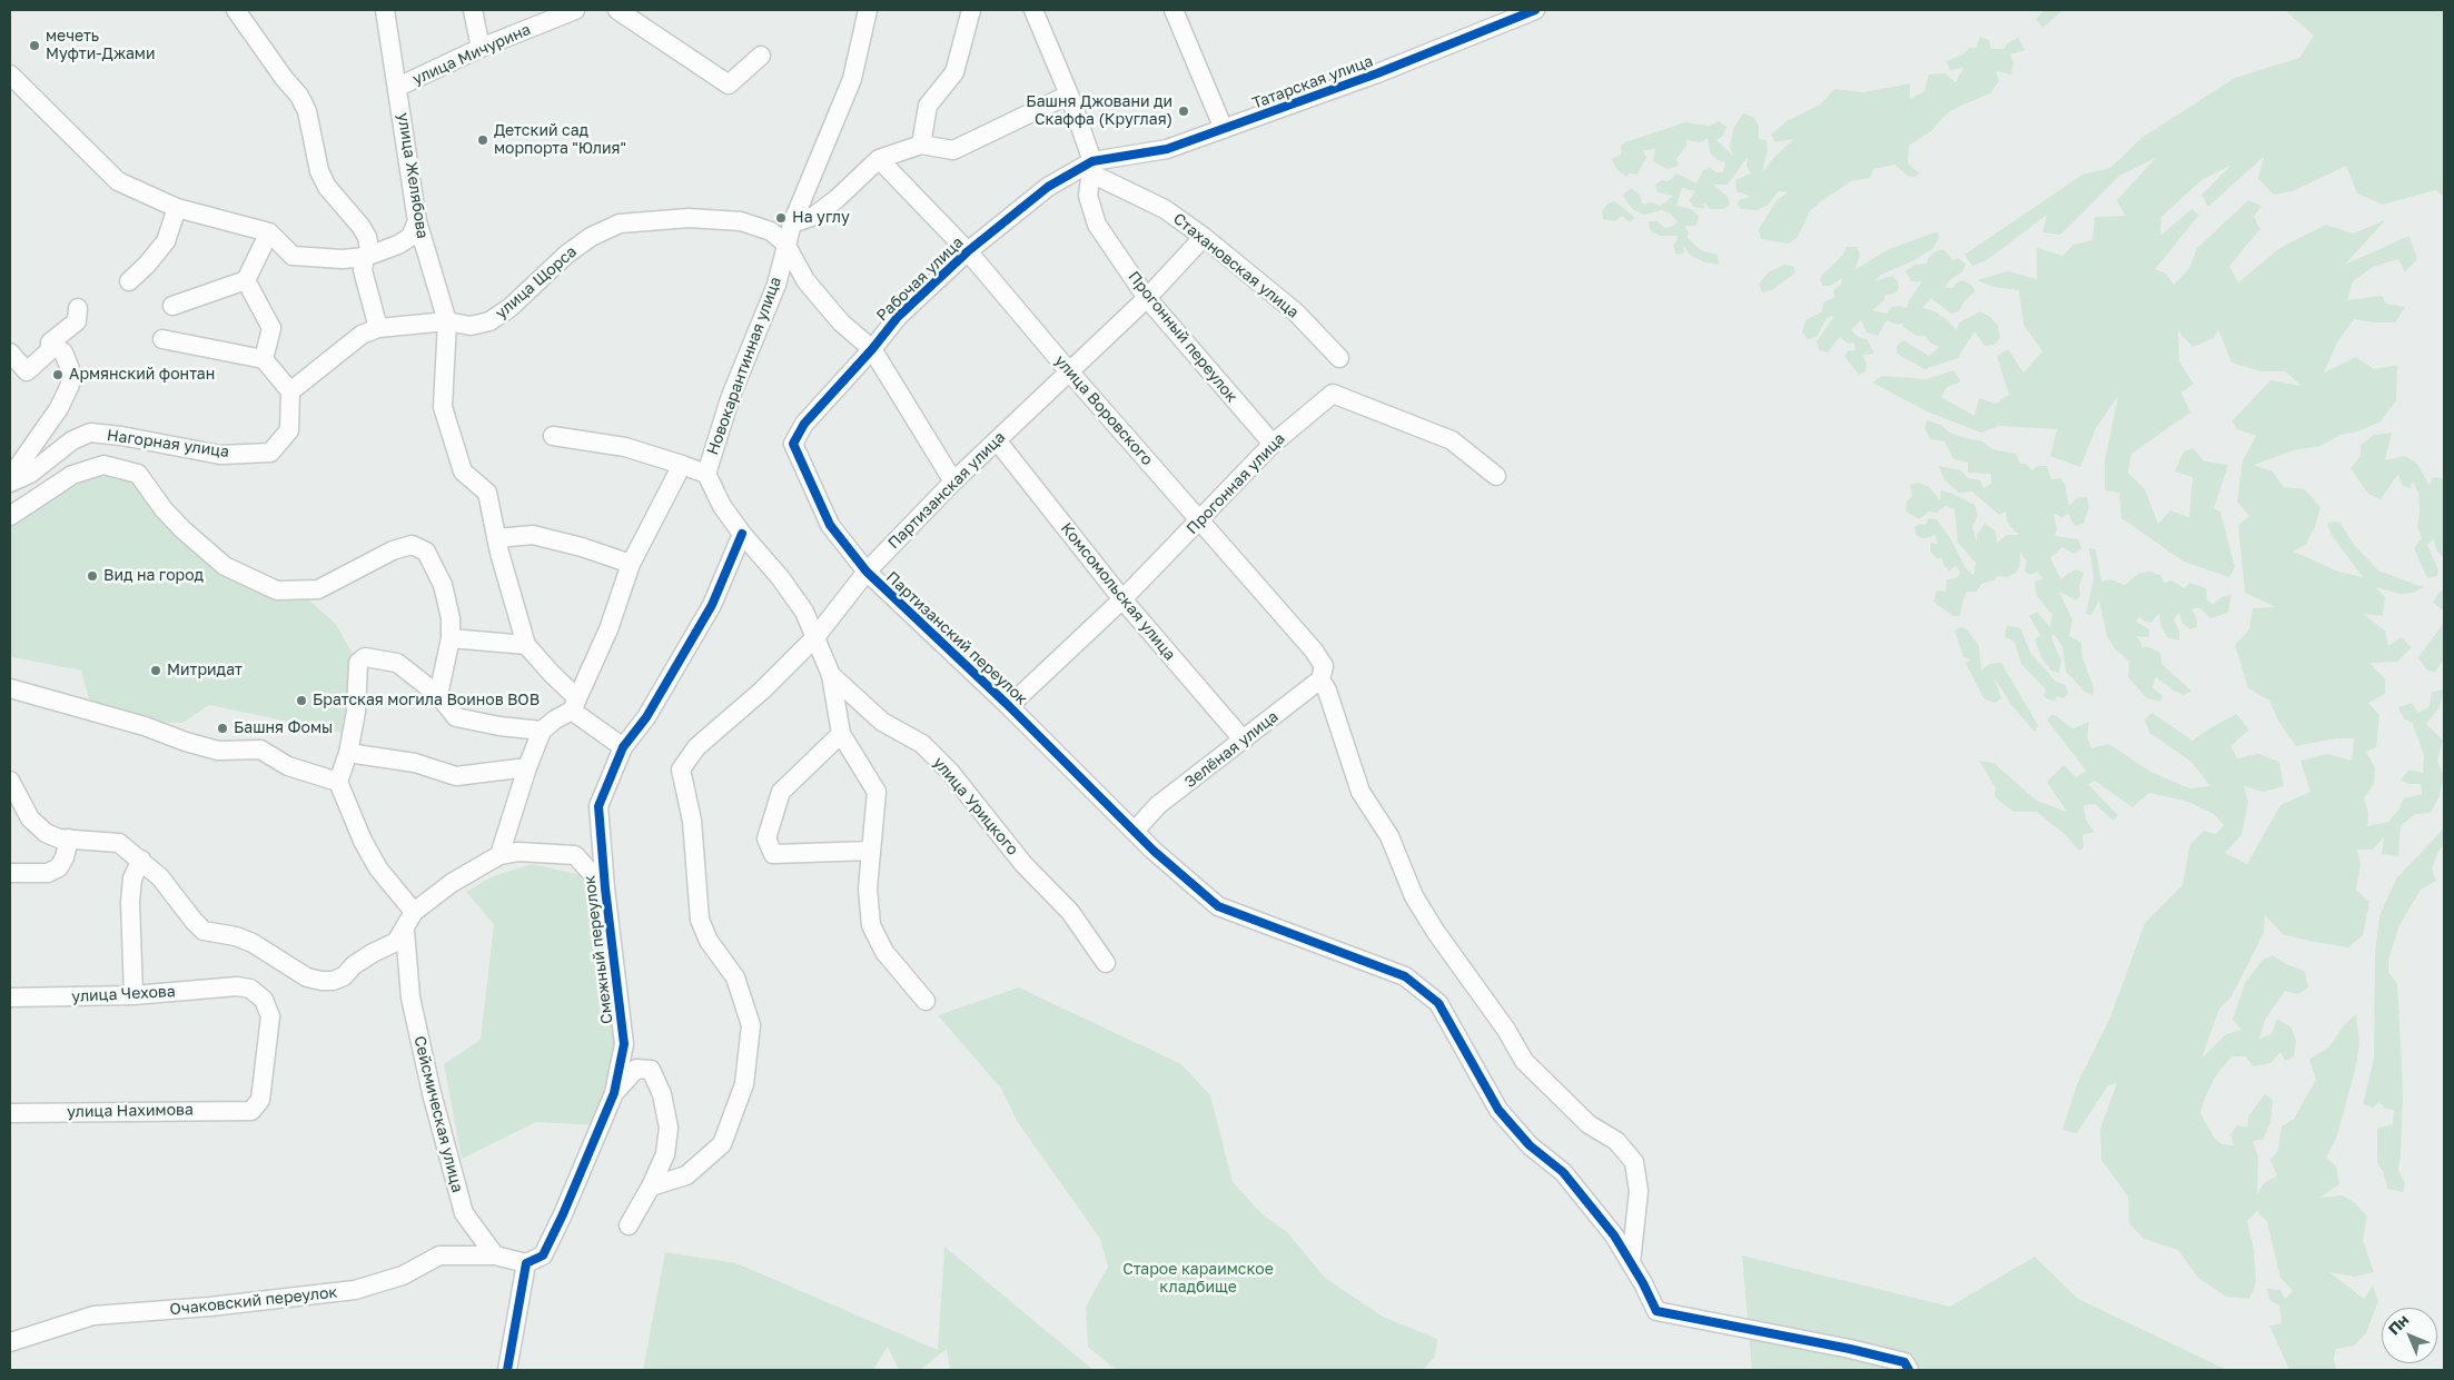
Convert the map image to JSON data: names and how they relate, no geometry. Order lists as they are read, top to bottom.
{
  "streets": {
    "street": [
      "улица Мичурина",
      "Татарская улица",
      "улица Желябова",
      "Стахановская улица",
      "Рабочая улица",
      "улица Щорса",
      "Прогонный переулок",
      "Новокарантинная улица",
      "улица Воровского",
      "Нагорная улица",
      "Прогонная улица",
      "Партизанская улица",
      "Комсомольская улица",
      "Партизанский переулок",
      "Зелёная улица",
      "улица Урицкого",
      "Смежный переулок",
      "улица Чехова",
      "улица Нахимова",
      "Сейсмическая улица",
      "Очаковский переулок"
    ]
  },
  "crossings": [
    ["улица Мичурина", "улица Желябова"],
    ["Татарская улица", "Стахановская улица"],
    ["Татарская улица", "Рабочая улица"],
    ["Татарская улица", "Прогонный переулок"],
    ["улица Желябова", "улица Щорса"],
    ["Стахановская улица", "Рабочая улица"],
    ["Стахановская улица", "Прогонный переулок"],
    ["Стахановская улица", "Партизанская улица"],
    ["Рабочая улица", "Прогонный переулок"],
    ["Рабочая улица", "улица Воровского"],
    ["Рабочая улица", "Партизанский переулок"],
    ["улица Щорса", "Новокарантинная улица"],
    ["Прогонный переулок", "Прогонная улица"],
    ["Прогонный переулок", "Партизанская улица"],
    ["Новокарантинная улица", "улица Урицкого"],
    ["улица Воровского", "Прогонная улица"],
    ["улица Воровского", "Партизанская улица"],
    ["улица Воровского", "Партизанский переулок"],
    ["улица Воровского", "Зелёная улица"],
    ["Прогонная улица", "Комсомольская улица"],
    ["Прогонная улица", "Партизанский переулок"],
    ["Партизанская улица", "Комсомольская улица"],
    ["Партизанская улица", "Партизанский переулок"],
    ["Партизанская улица", "улица Урицкого"],
    ["Комсомольская улица", "Зелёная улица"],
    ["Партизанский переулок", "Зелёная улица"],
    ["улица Урицкого", "Смежный переулок"],
    ["улица Чехова", "улица Нахимова"],
    ["Сейсмическая улица", "Очаковский переулок"]
  ],
  "parks": ["Старое караимское кладбище"],
  "places": [
    "мечеть Муфти-Джами",
    "Башня Джовани ди Скаффа (Круглая)",
    "Детский сад морпорта \"Юлия\"",
    "На углу",
    "Армянский фонтан",
    "Вид на город",
    "Митридат",
    "Братская могила Воинов ВОВ",
    "Башня Фомы"
  ],
  "north": "top left"
}
